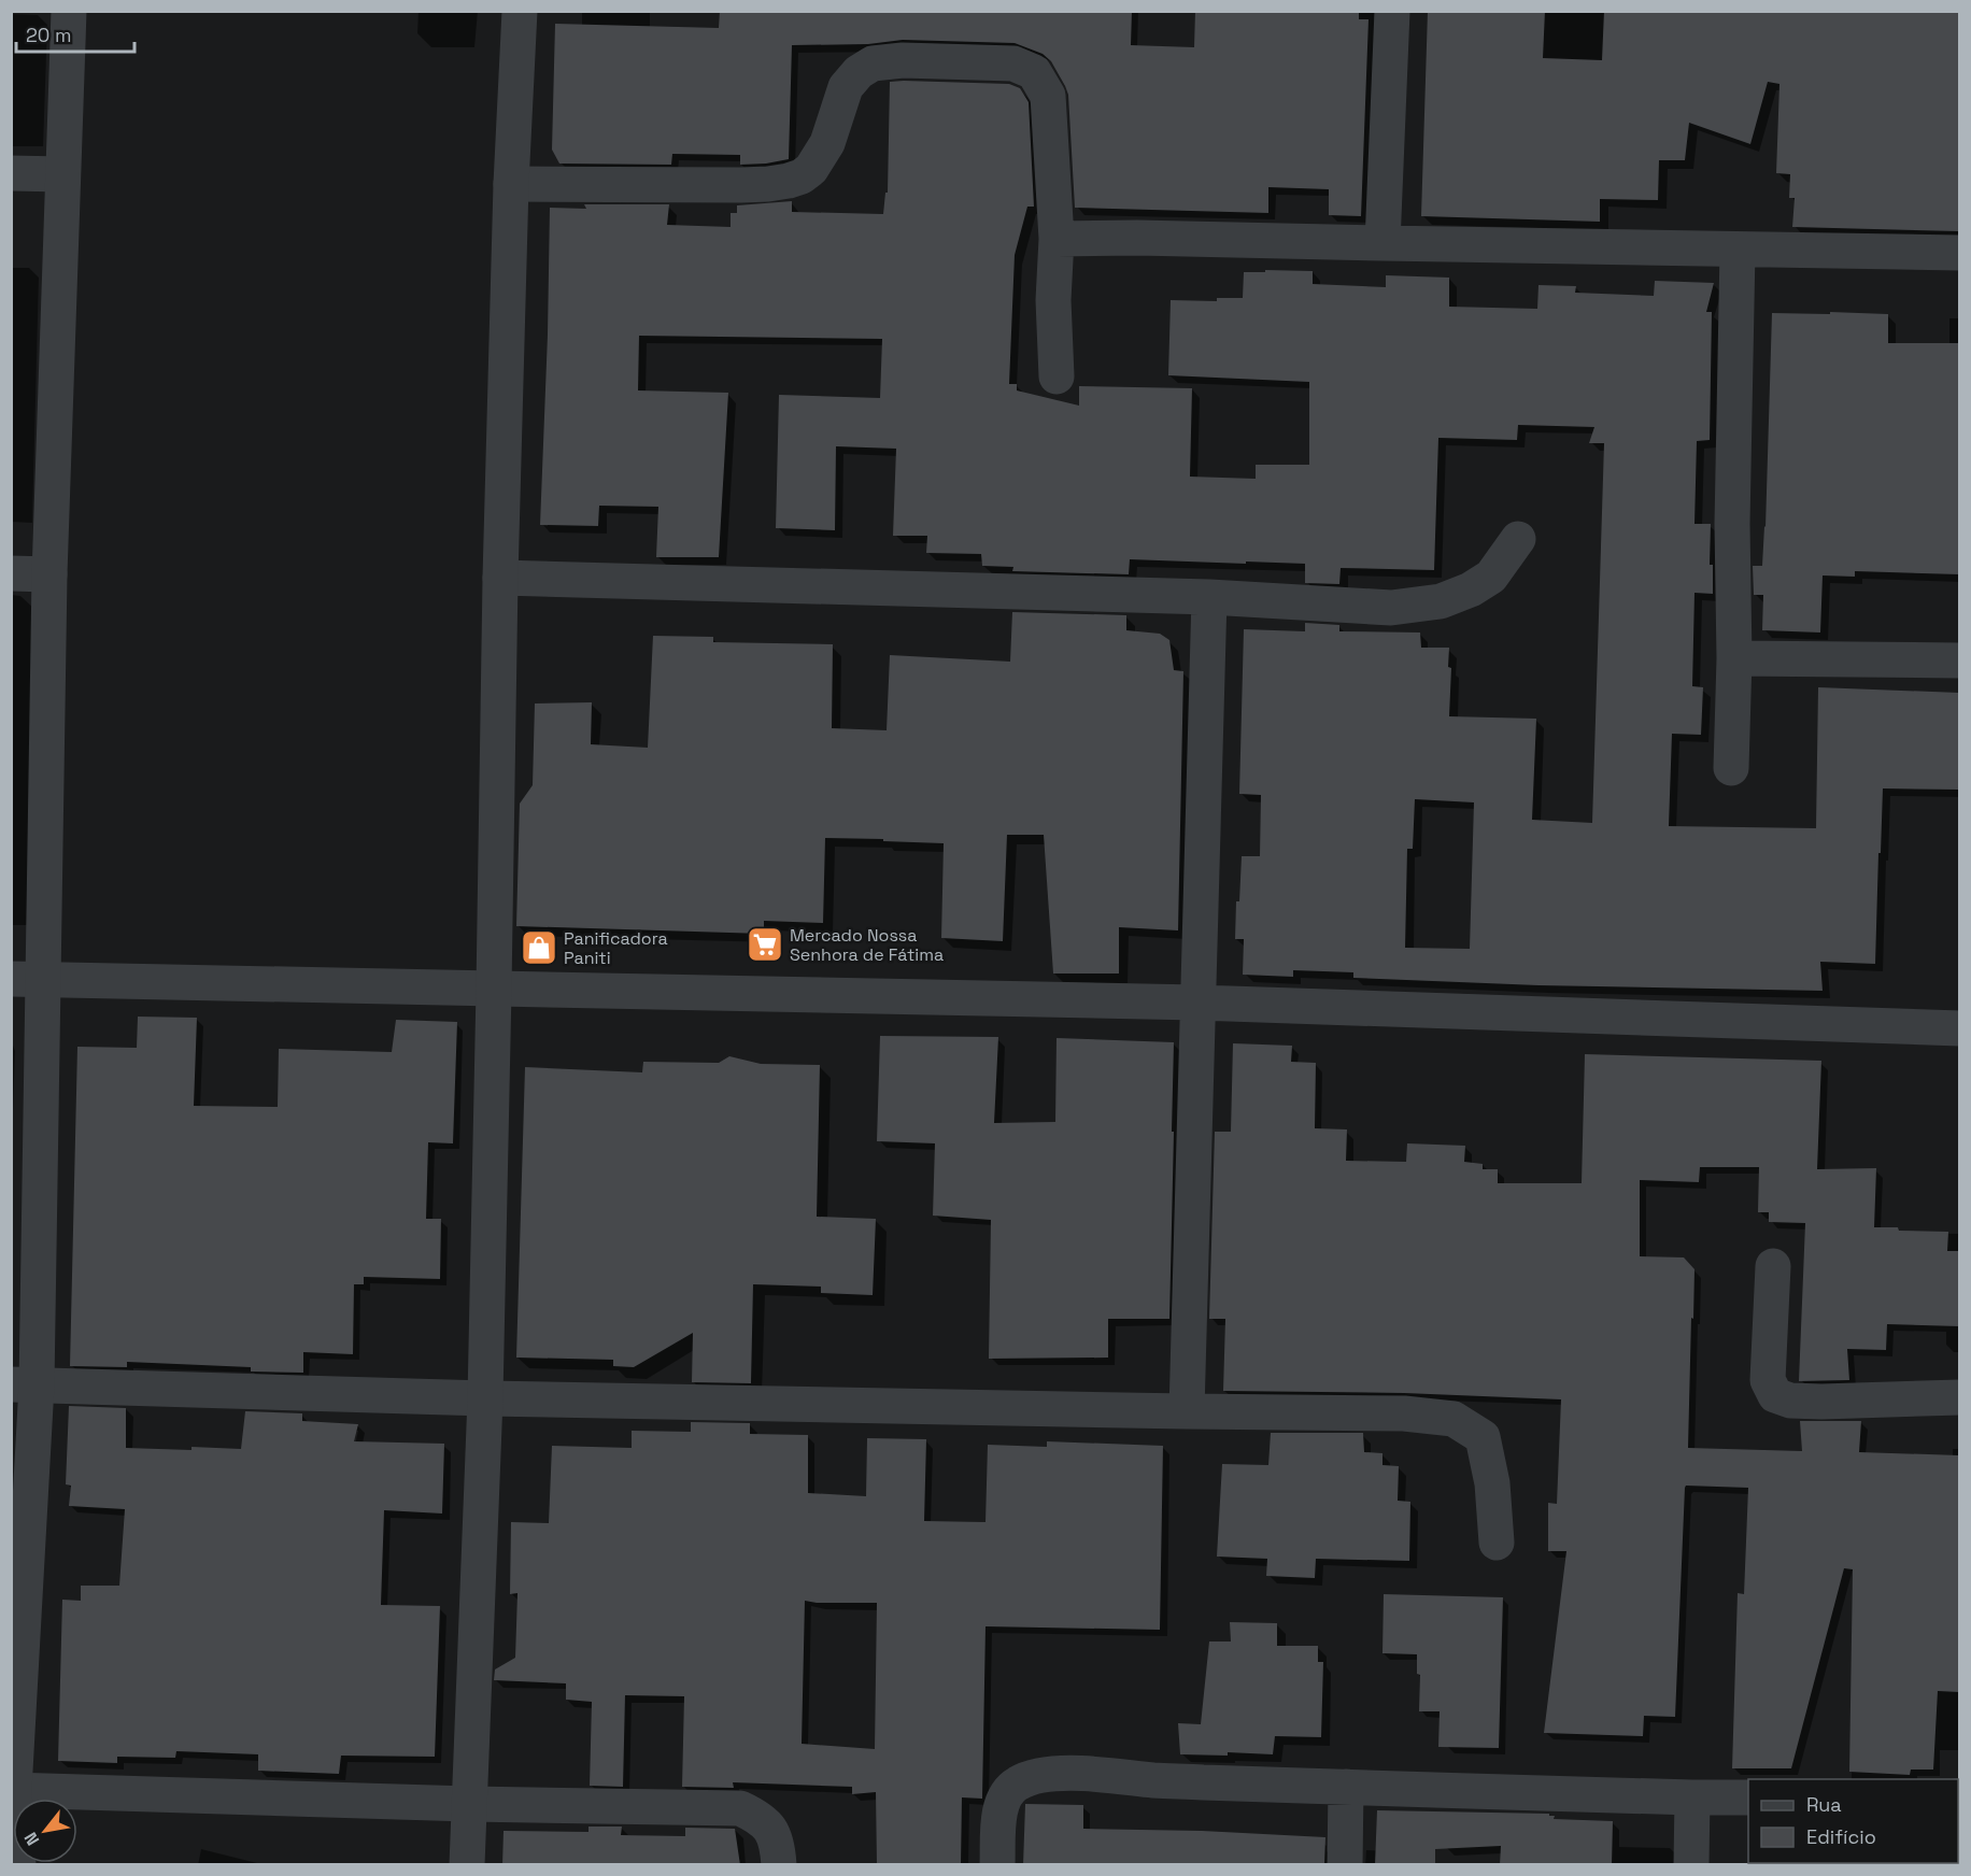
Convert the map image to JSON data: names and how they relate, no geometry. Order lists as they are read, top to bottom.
{
  "places": {
    "supermarket": ["Mercado Nossa Senhora de Fátima"],
    "shop": ["Panificadora Paniti"]
  },
  "legend": ["Rua", "Edifício"],
  "scale_bar": "20 m",
  "north": "bottom left"
}
